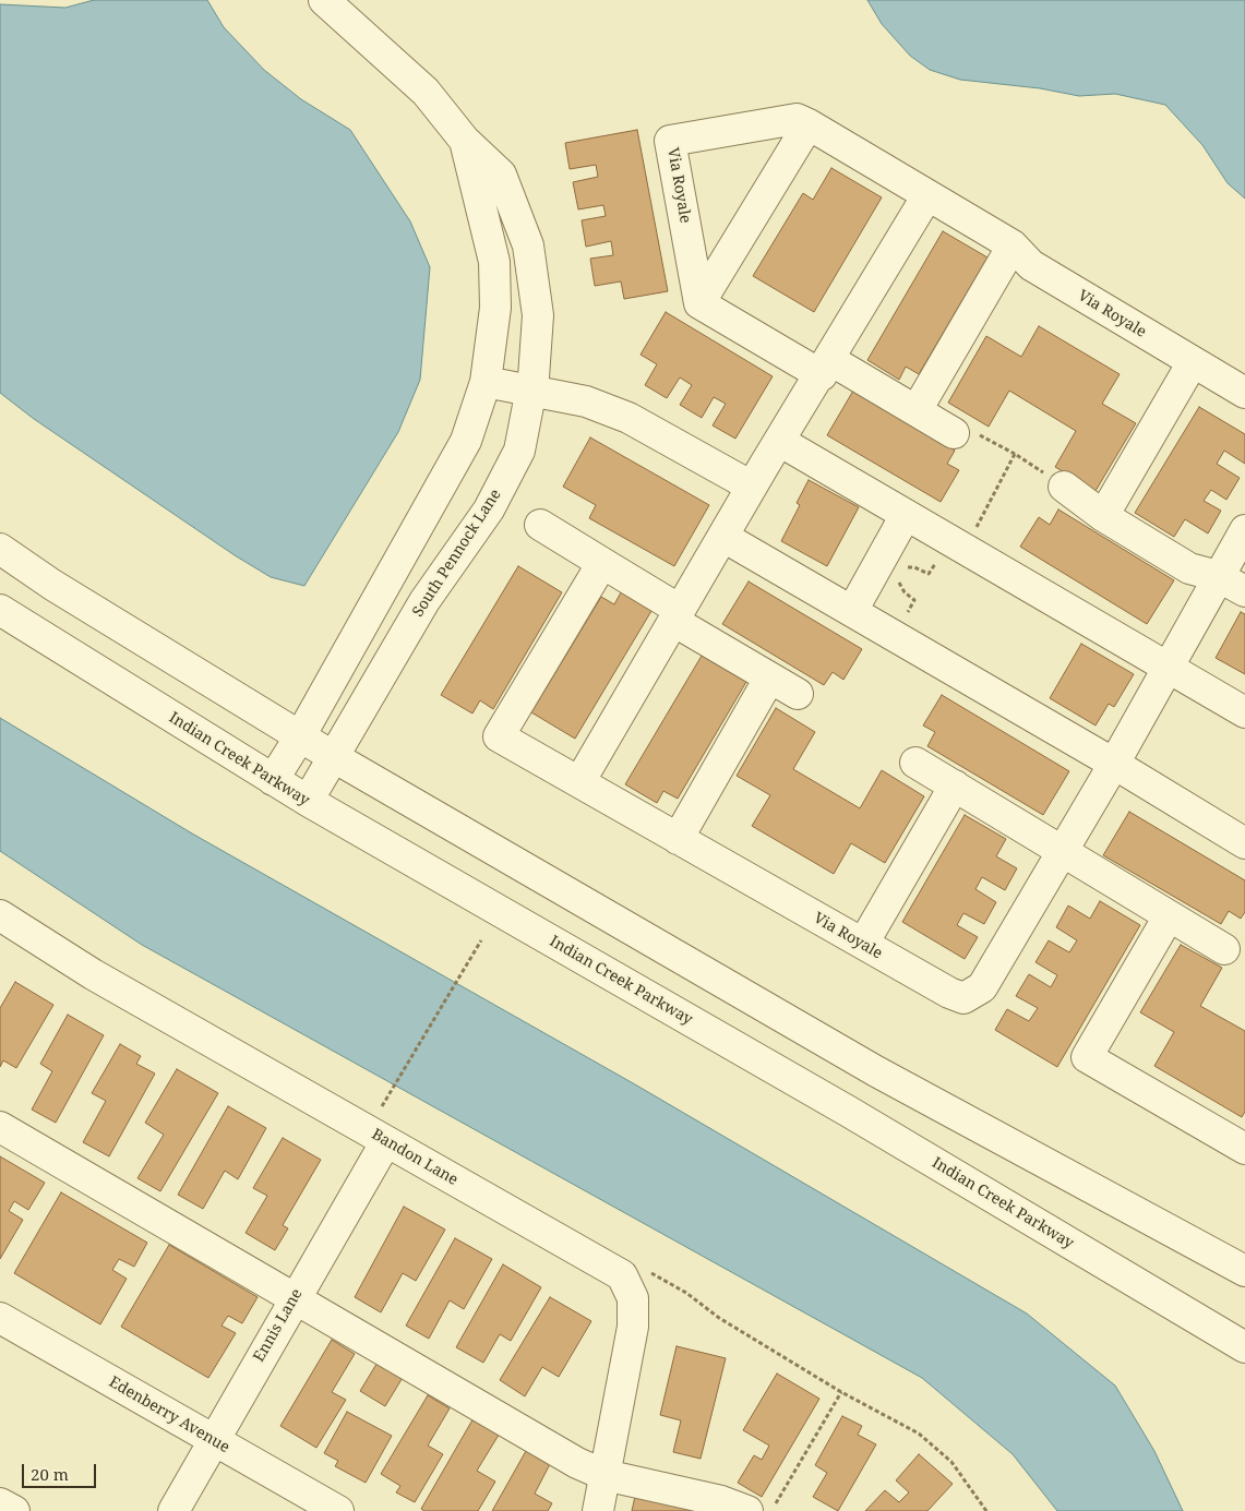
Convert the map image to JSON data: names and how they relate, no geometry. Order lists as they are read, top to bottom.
{
  "streets": {
    "street": [
      "Via Royale",
      "South Pennock Lane",
      "Indian Creek Parkway",
      "Bandon Lane",
      "Ennis Lane",
      "Edenberry Avenue"
    ]
  },
  "crossings": [
    ["South Pennock Lane", "Indian Creek Parkway"],
    ["Bandon Lane", "Ennis Lane"],
    ["Ennis Lane", "Edenberry Avenue"]
  ],
  "scale_bar": "20 m"
}
